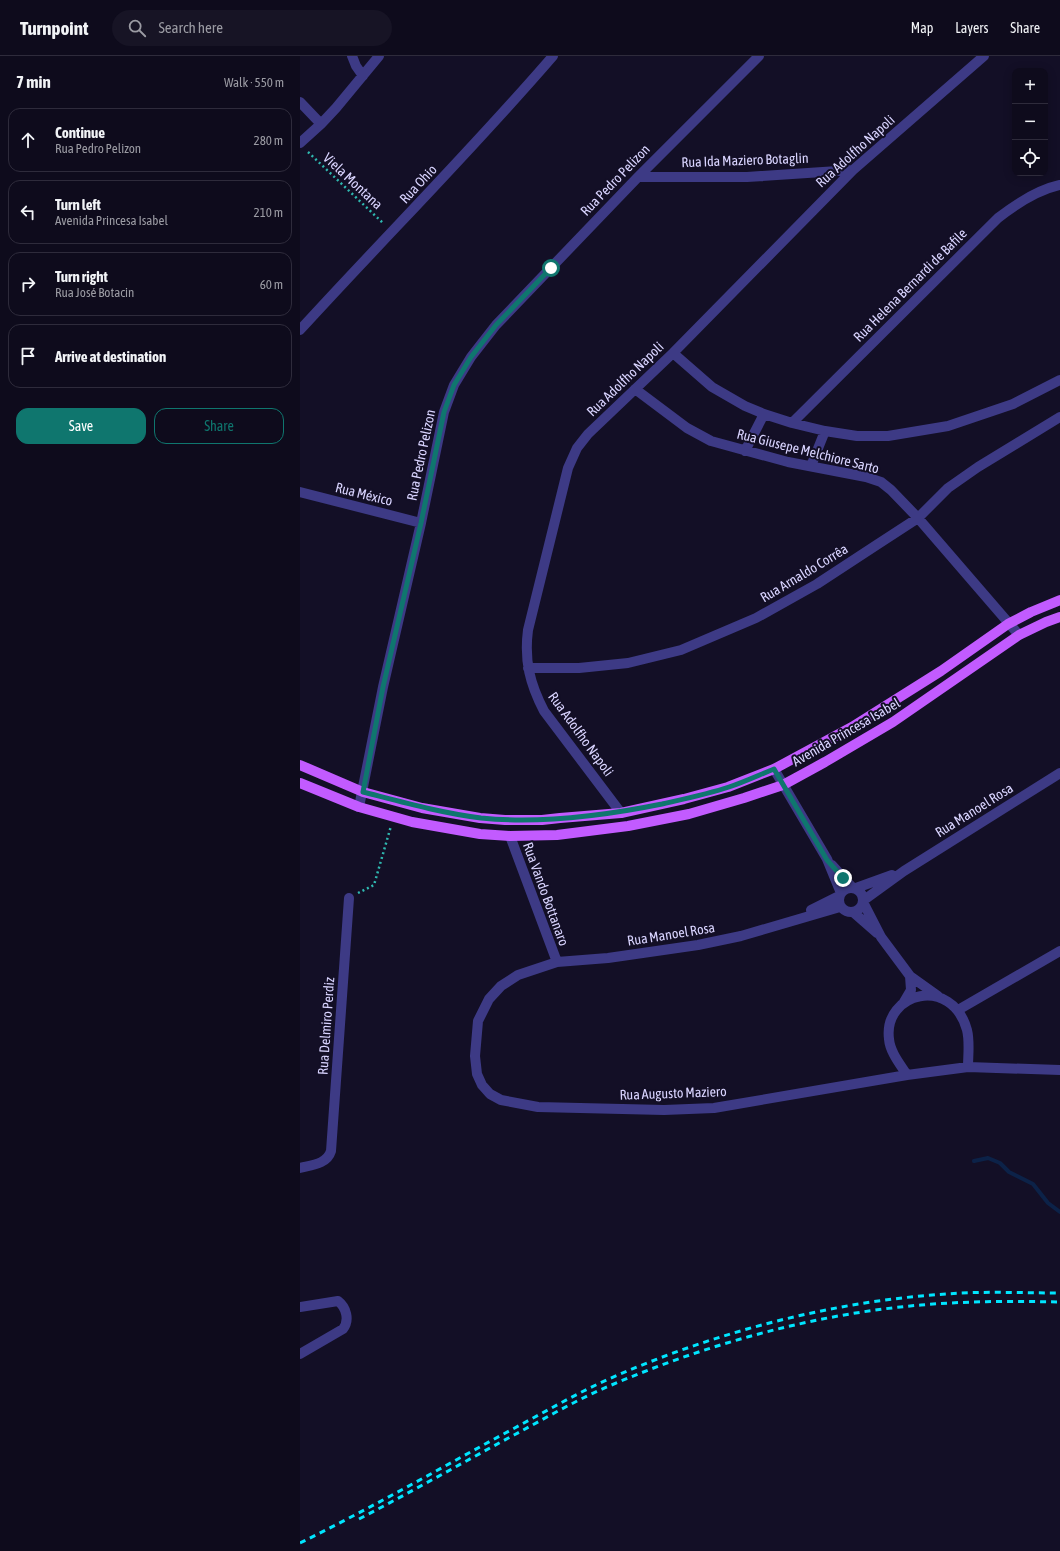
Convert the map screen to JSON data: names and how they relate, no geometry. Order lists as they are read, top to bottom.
{
  "streets": {
    "main road": ["Avenida Princesa Isabel"],
    "street": [
      "Rua Adolfho Napoli",
      "Rua Ida Maziero Botaglin",
      "Rua Pedro Pelizon",
      "Rua Ohio",
      "Rua Helena Bernardi de Bafile",
      "Rua Giusepe Melchiore Sarto",
      "Rua México",
      "Rua Arnaldo Corrêa",
      "Rua Manoel Rosa",
      "Rua Vando Bottanaro",
      "Rua Delmiro Perdiz",
      "Rua Augusto Maziero"
    ],
    "path": ["Viela Montana"]
  },
  "crossings": [
    ["Rua Adolfho Napoli", "Rua Ida Maziero Botaglin"],
    ["Rua Adolfho Napoli", "Rua Giusepe Melchiore Sarto"],
    ["Rua Adolfho Napoli", "Rua Arnaldo Corrêa"],
    ["Rua Adolfho Napoli", "Avenida Princesa Isabel"],
    ["Rua Ida Maziero Botaglin", "Rua Pedro Pelizon"],
    ["Rua Pedro Pelizon", "Rua México"],
    ["Rua Pedro Pelizon", "Avenida Princesa Isabel"],
    ["Viela Montana", "Rua Ohio"],
    ["Rua Giusepe Melchiore Sarto", "Rua Arnaldo Corrêa"],
    ["Rua Giusepe Melchiore Sarto", "Avenida Princesa Isabel"],
    ["Avenida Princesa Isabel", "Rua Vando Bottanaro"],
    ["Rua Manoel Rosa", "Rua Vando Bottanaro"],
    ["Rua Manoel Rosa", "Rua Augusto Maziero"],
    ["Rua Vando Bottanaro", "Rua Augusto Maziero"]
  ],
  "page": {
    "header": "Turnpoint",
    "search": "Search here",
    "nav": ["Map", "Layers", "Share"],
    "heading": ["7 min", "Walk · 550 m"],
    "map_buttons": ["+", "−"],
    "list": [
      ["Continue", "Rua Pedro Pelizon", "280 m"],
      ["Turn left", "Avenida Princesa Isabel", "210 m"],
      ["Turn right", "Rua José Botacin", "60 m"],
      "Arrive at destination"
    ],
    "buttons": ["Save", "Share"]
  }
}
